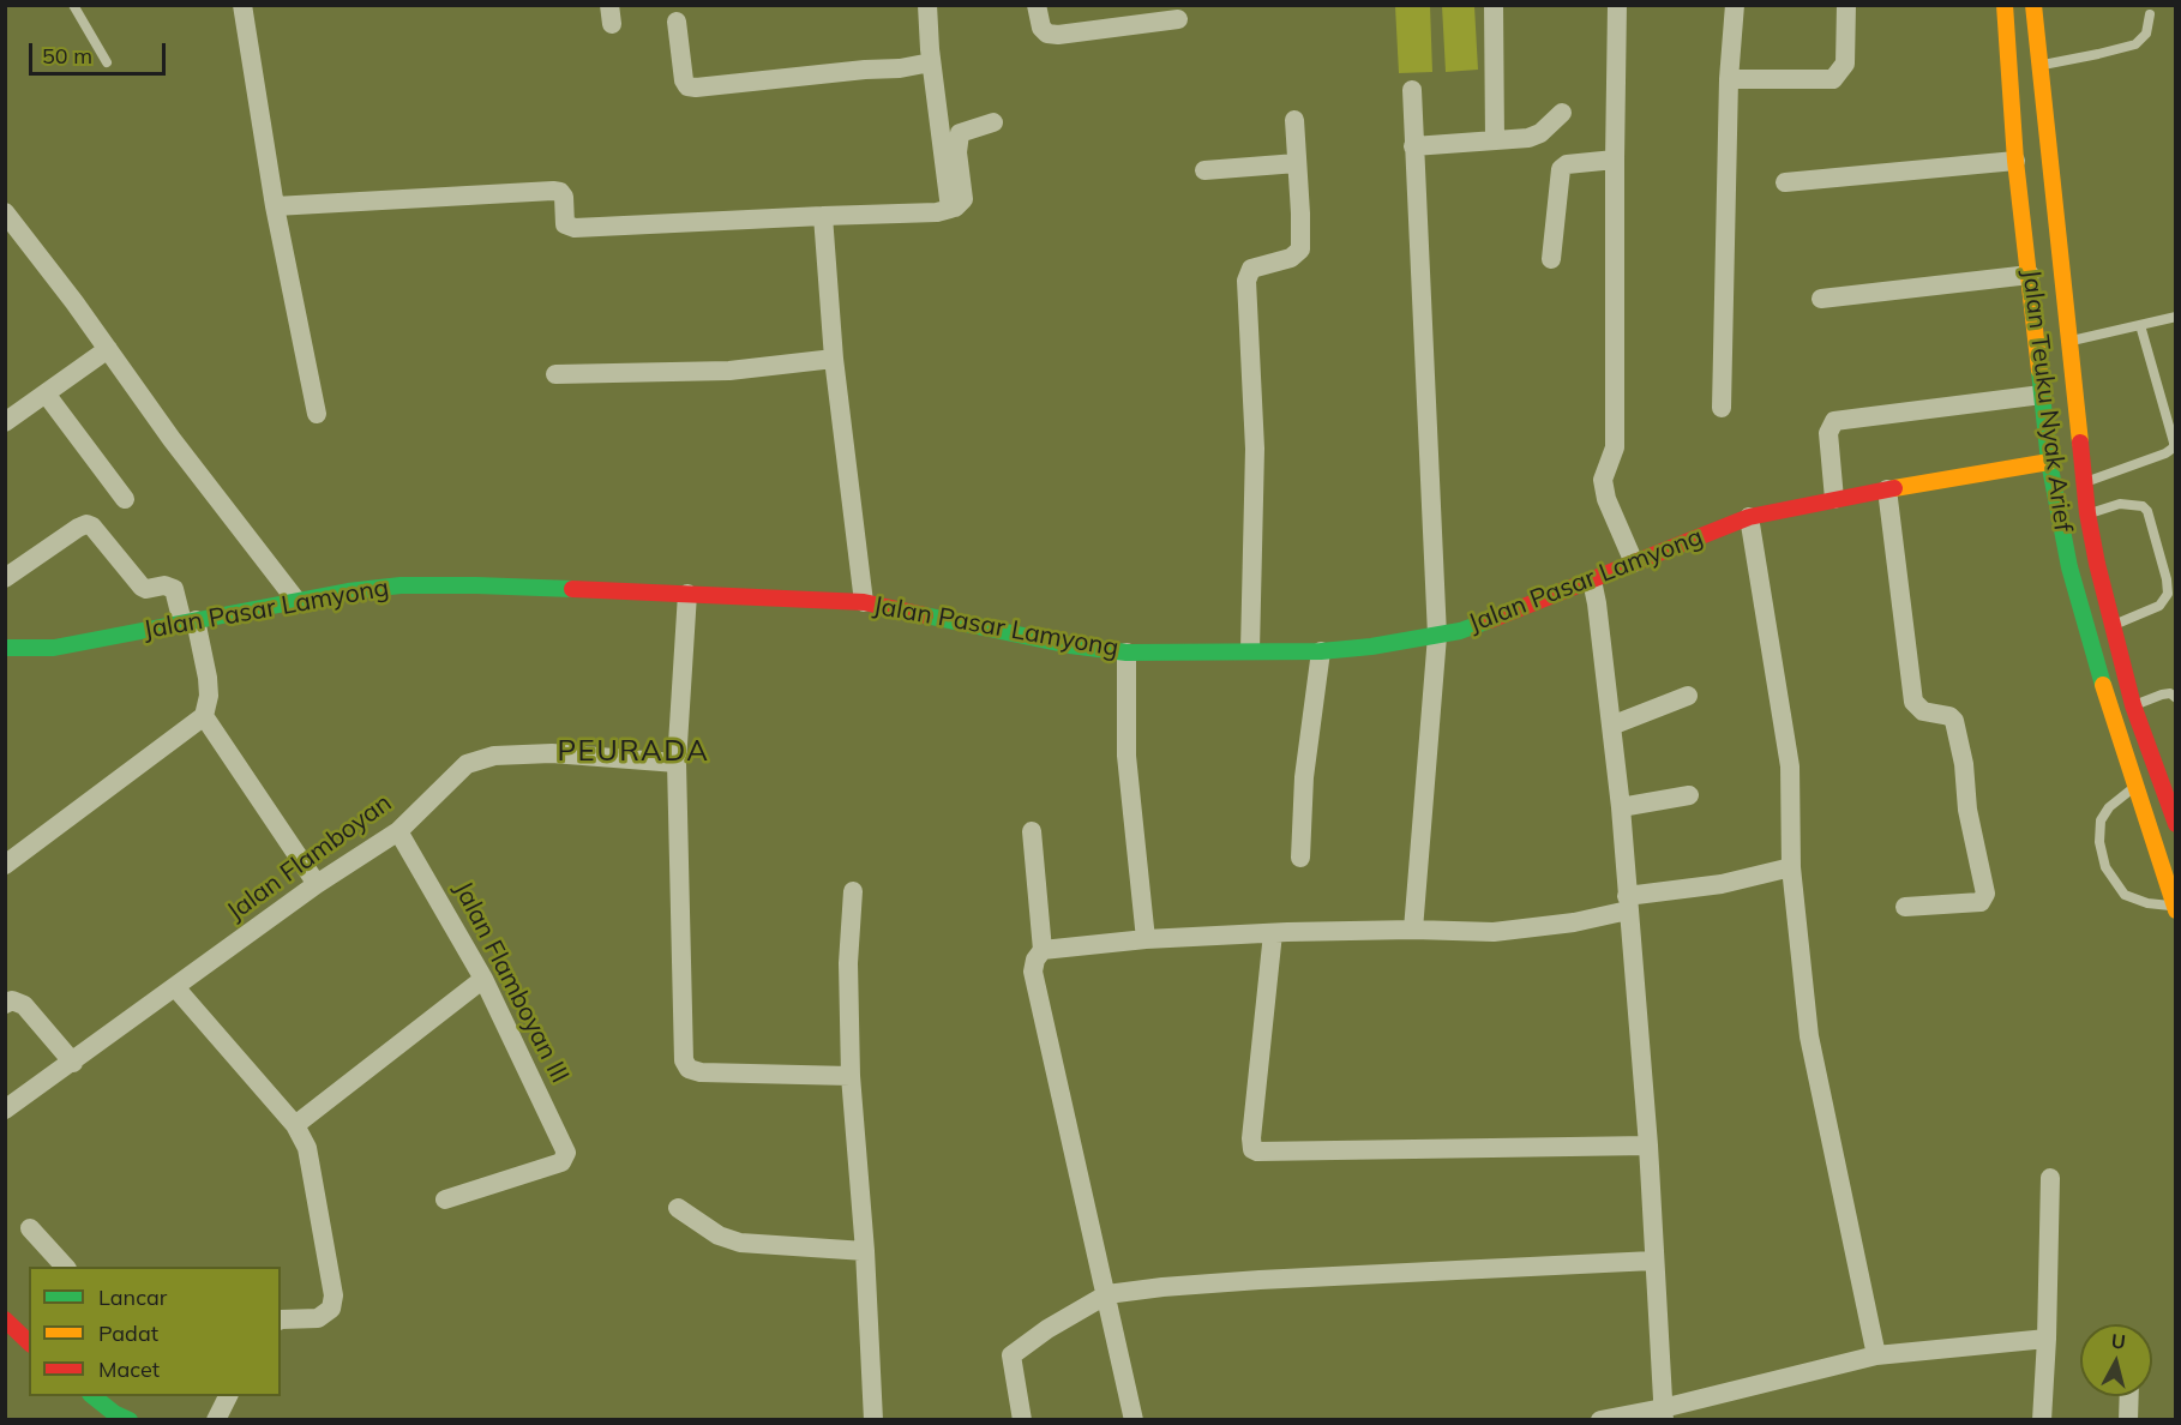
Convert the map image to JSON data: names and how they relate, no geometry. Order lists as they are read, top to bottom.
{
  "streets": {
    "street": [
      "Jalan Teuku Nyak Arief",
      "Jalan Pasar Lamyong",
      "Jalan Flamboyan",
      "Jalan Flamboyan III"
    ]
  },
  "crossings": [
    ["Jalan Teuku Nyak Arief", "Jalan Pasar Lamyong"],
    ["Jalan Flamboyan", "Jalan Flamboyan III"]
  ],
  "districts": ["PEURADA"],
  "legend": ["Lancar", "Padat", "Macet"],
  "scale_bar": "50 m",
  "north": "top"
}
